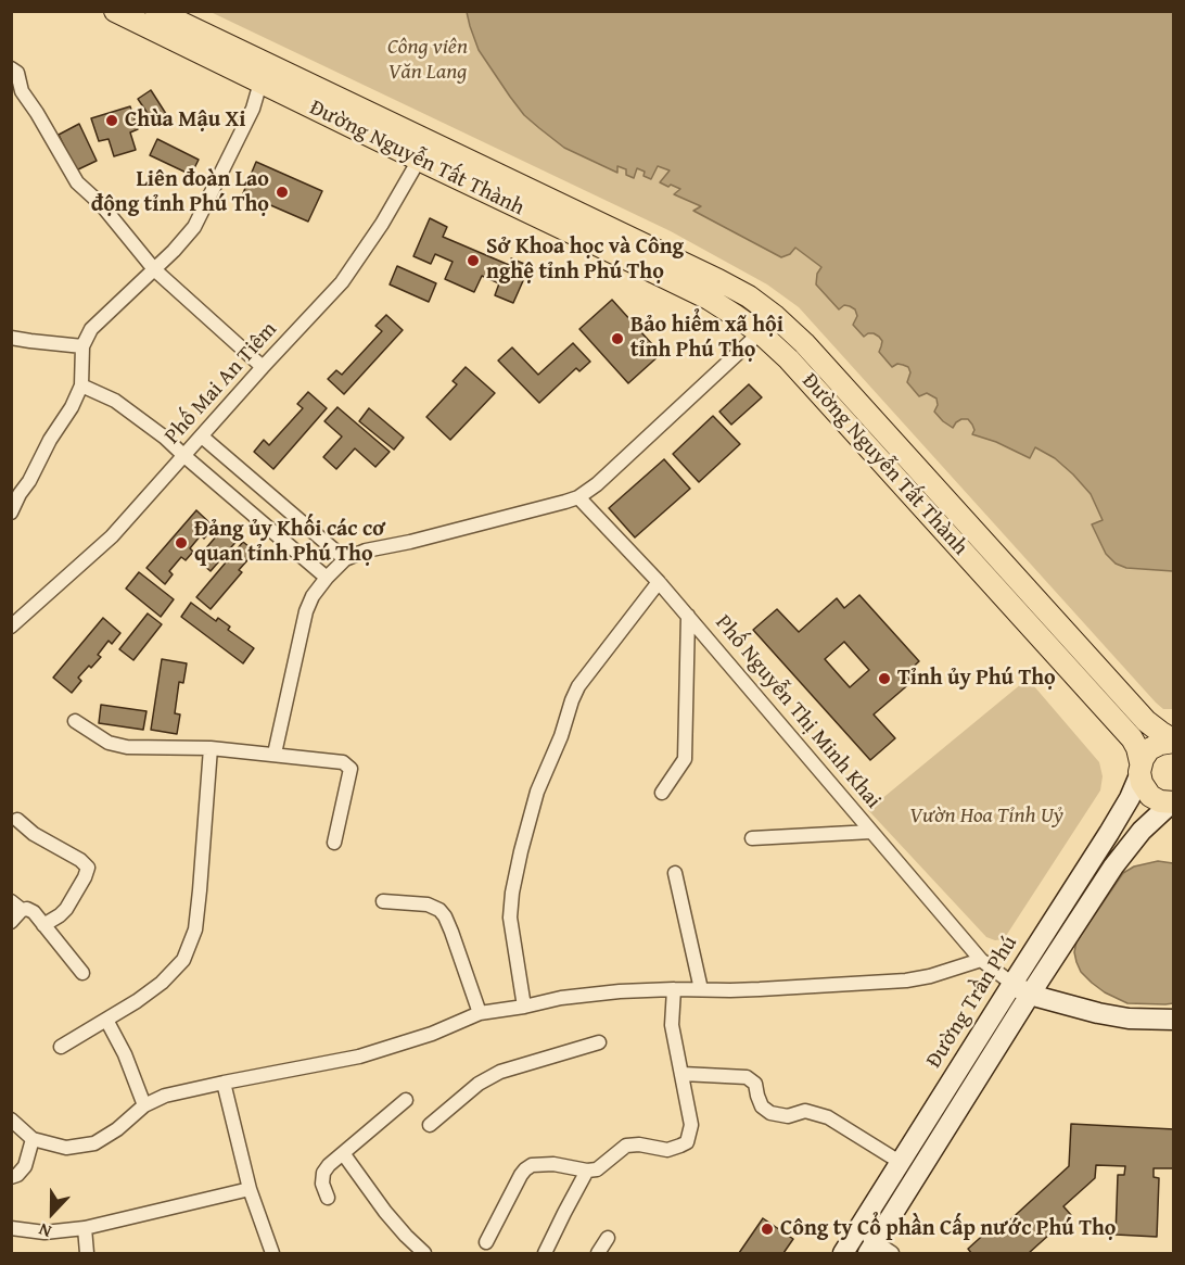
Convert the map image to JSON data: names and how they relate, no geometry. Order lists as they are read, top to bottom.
{
  "streets": {
    "main road": ["Đường Nguyễn Tất Thành", "Đường Trần Phú"],
    "street": ["Phố Mai An Tiêm", "Phố Nguyễn Thị Minh Khai"]
  },
  "crossings": [
    ["Đường Nguyễn Tất Thành", "Phố Mai An Tiêm"],
    ["Đường Nguyễn Tất Thành", "Đường Trần Phú"],
    ["Phố Nguyễn Thị Minh Khai", "Đường Trần Phú"]
  ],
  "parks": ["Công viên Văn Lang", "Vườn Hoa Tỉnh Uỷ"],
  "places": [
    "Chùa Mậu Xi",
    "Liên đoàn Lao động tỉnh Phú Thọ",
    "Sở Khoa học và Công nghệ tỉnh Phú Thọ",
    "Bảo hiểm xã hội tỉnh Phú Thọ",
    "Đảng ủy Khối các cơ quan tỉnh Phú Thọ",
    "Tỉnh ủy Phú Thọ",
    "Công ty Cổ phần Cấp nước Phú Thọ"
  ],
  "north": "bottom"
}
